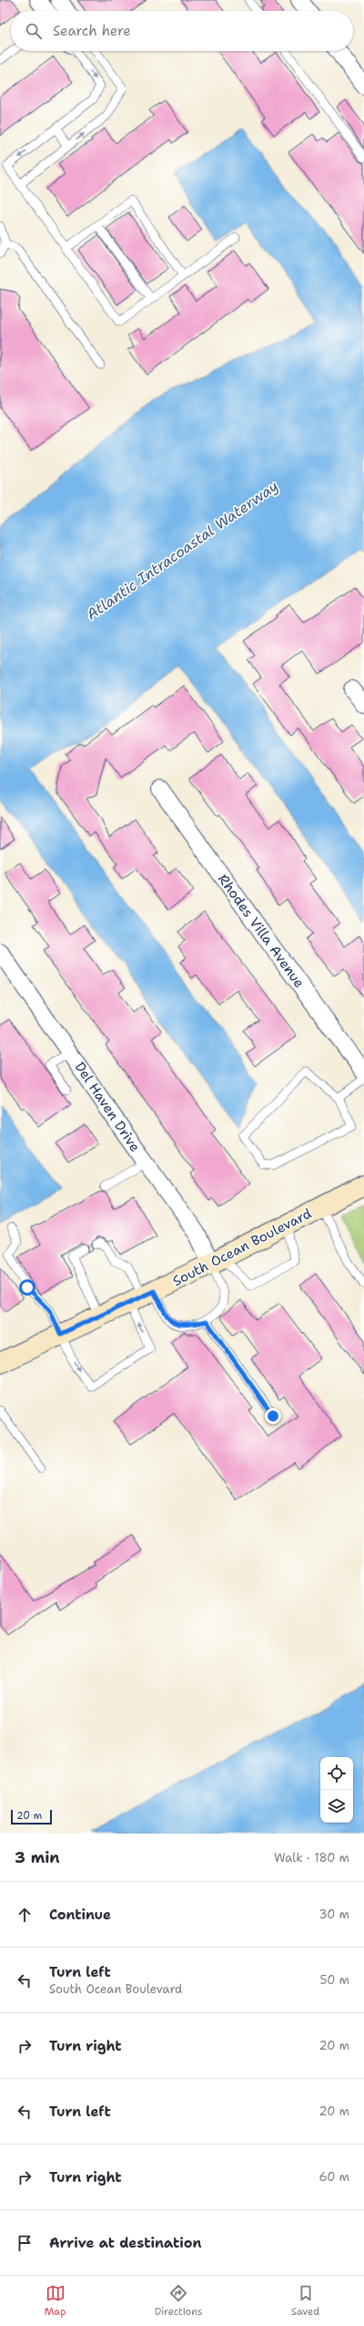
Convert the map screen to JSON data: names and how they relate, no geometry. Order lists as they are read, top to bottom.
{
  "streets": {
    "main road": ["South Ocean Boulevard"],
    "street": ["Rhodes Villa Avenue", "Del Haven Drive"]
  },
  "crossings": [
    ["Del Haven Drive", "South Ocean Boulevard"]
  ],
  "water": ["Atlantic Intracoastal Waterway"],
  "scale_bar": "20 m",
  "page": {
    "search": "Search here",
    "scale": "20 m",
    "heading": ["3 min", "Walk · 180 m"],
    "list": [
      ["Continue", "30 m"],
      ["Turn left", "South Ocean Boulevard", "50 m"],
      ["Turn right", "20 m"],
      ["Turn left", "20 m"],
      ["Turn right", "60 m"],
      "Arrive at destination"
    ],
    "nav": ["Map", "Directions", "Saved"]
  }
}
